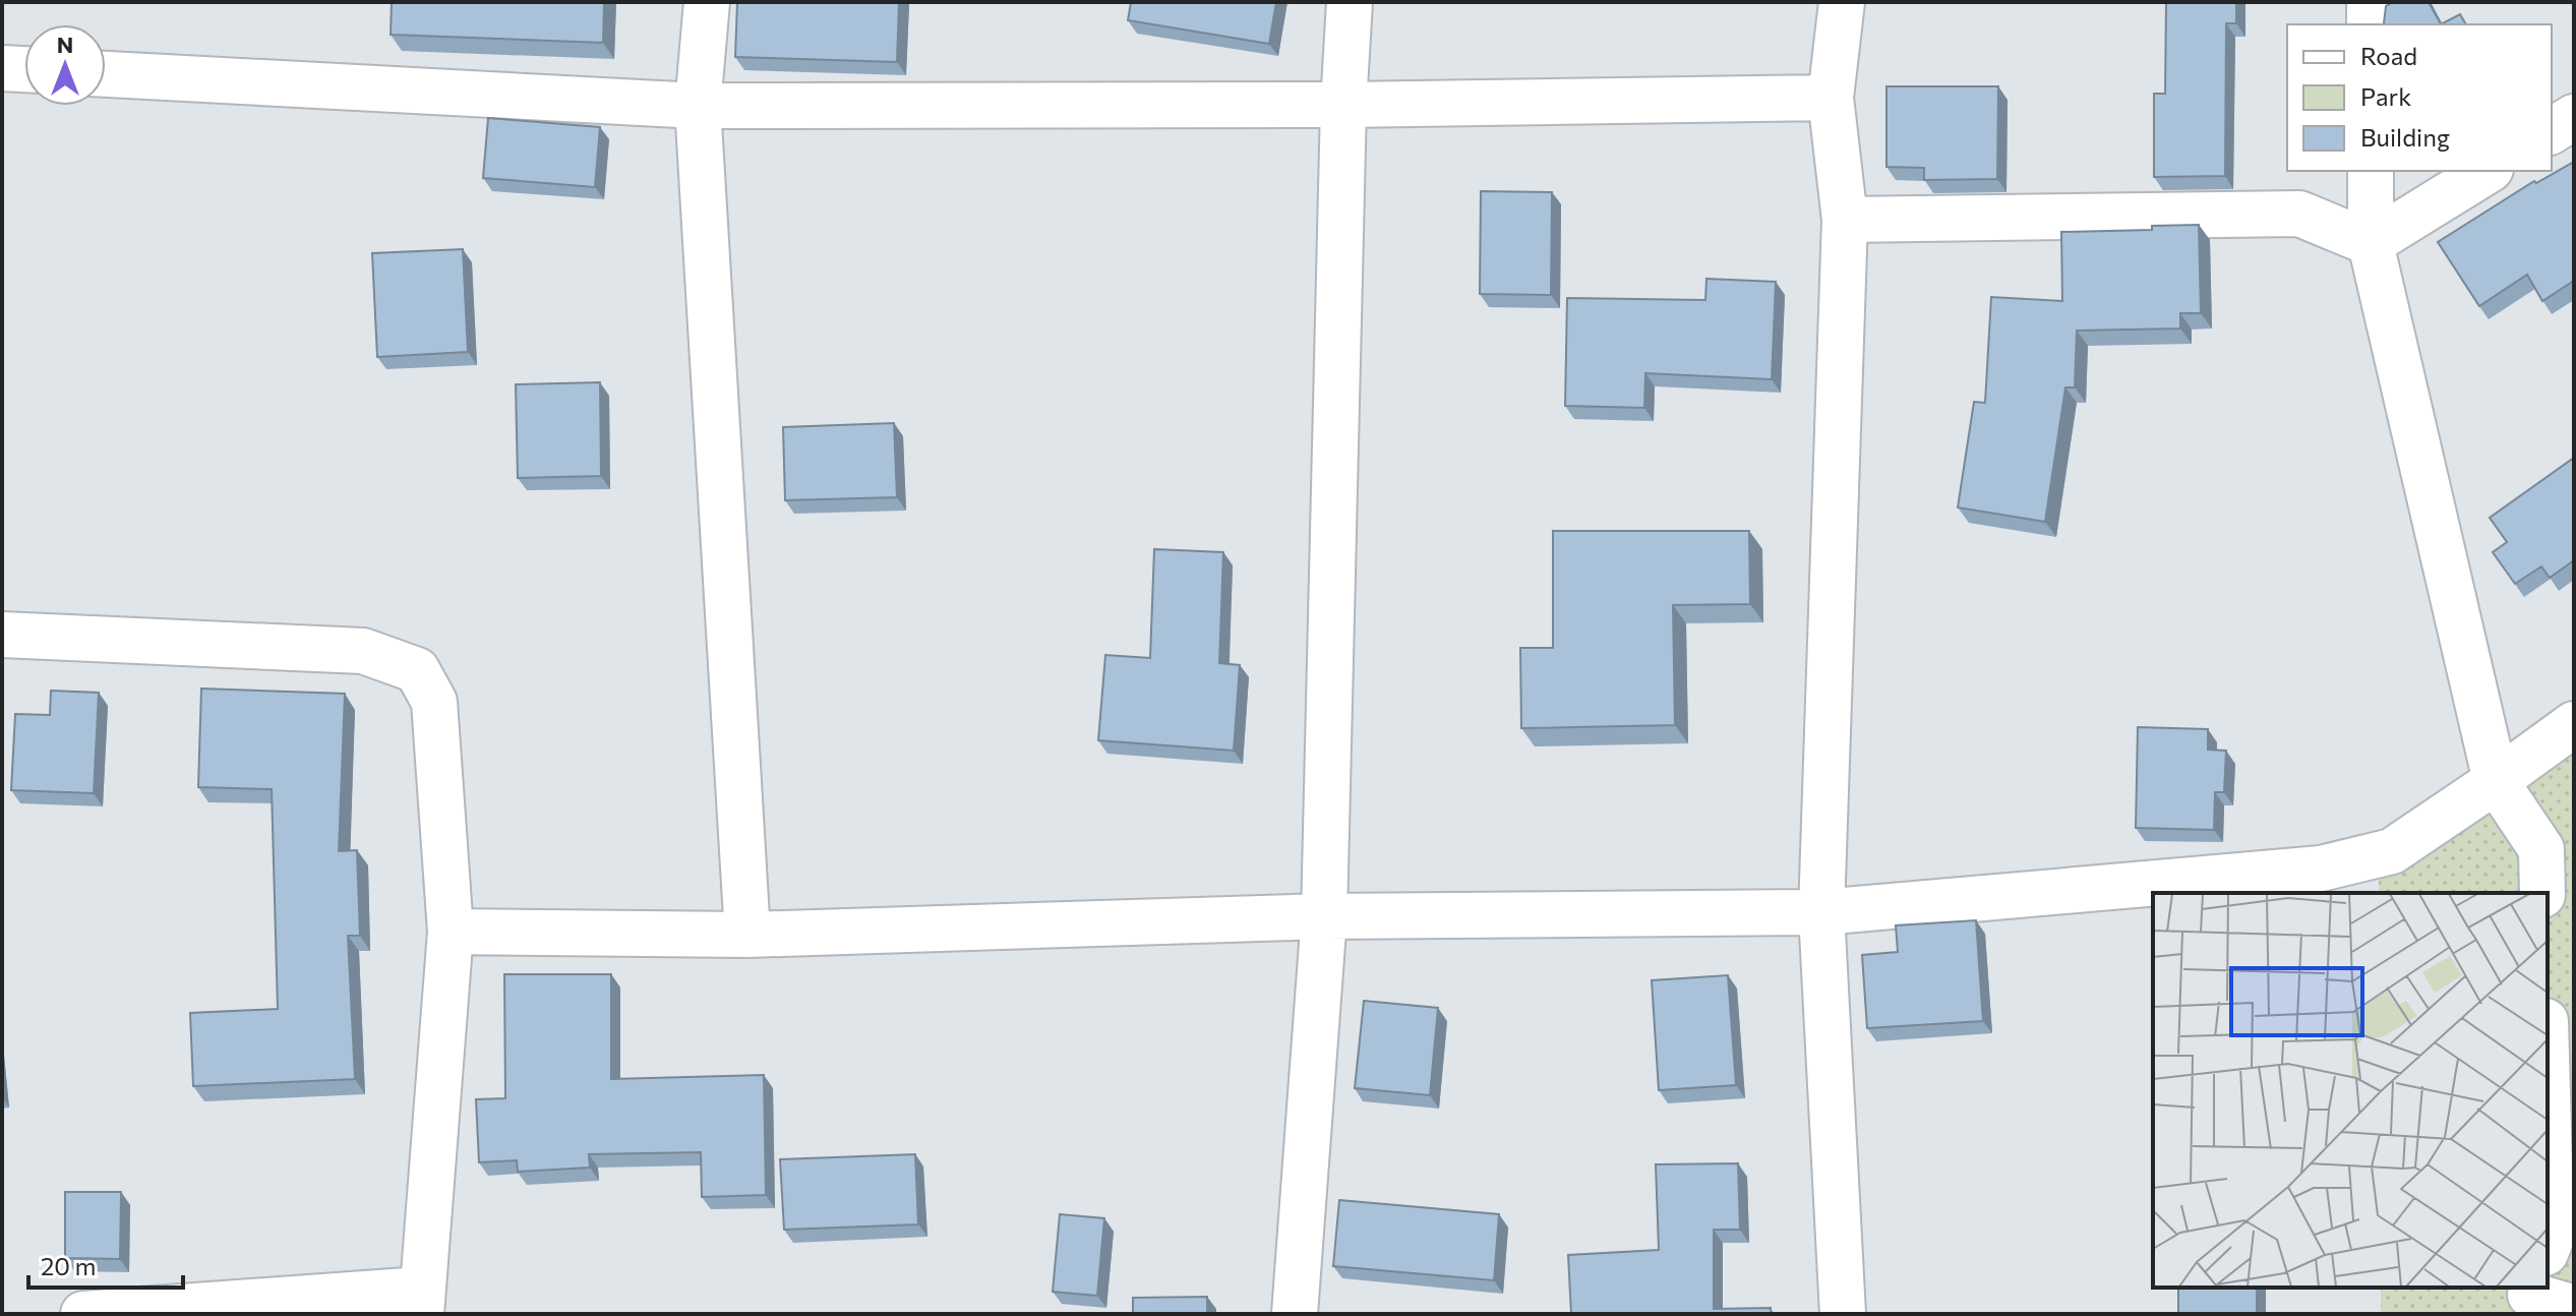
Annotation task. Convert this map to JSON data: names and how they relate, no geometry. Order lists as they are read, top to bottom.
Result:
{
  "legend": ["Road", "Park", "Building"],
  "scale_bar": "20 m",
  "north": "top"
}
